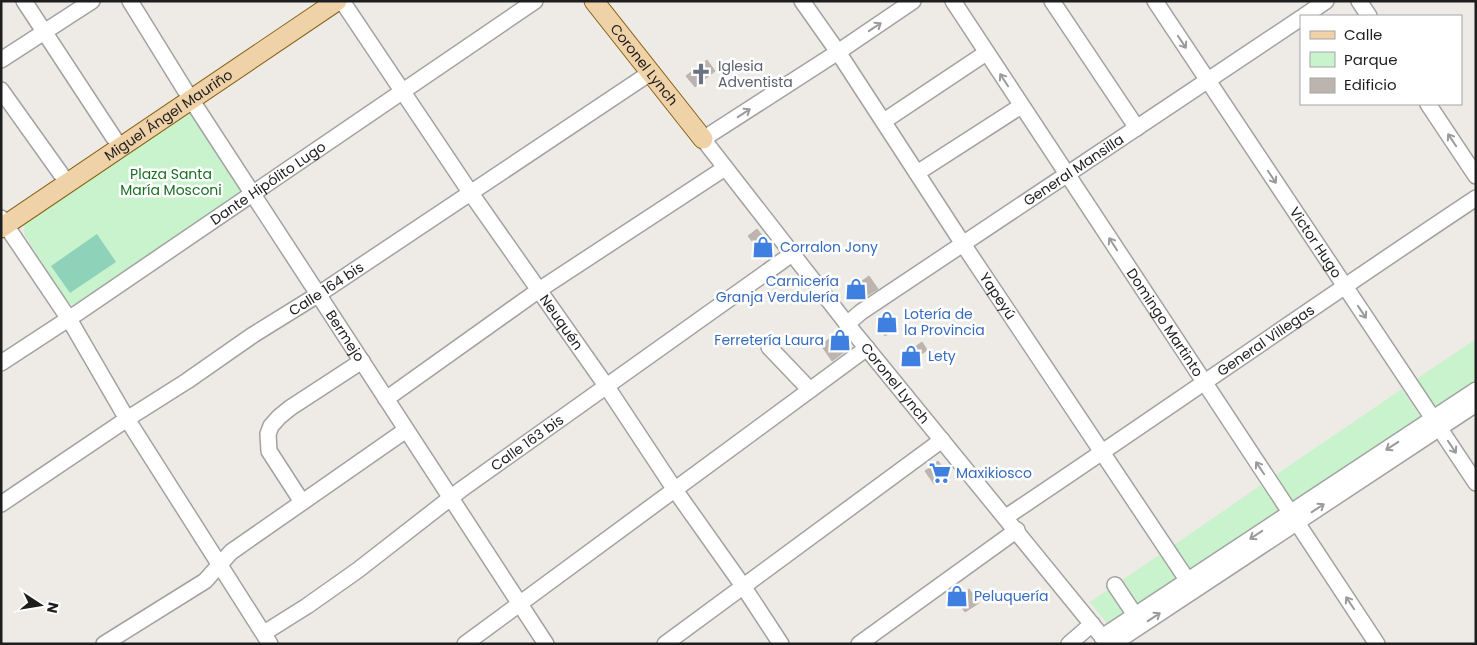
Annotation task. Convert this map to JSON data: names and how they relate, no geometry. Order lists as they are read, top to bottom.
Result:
{
  "streets": {
    "main road": ["Coronel Lynch", "Miguel Ángel Mauriño"],
    "street": [
      "General Mansilla",
      "Dante Hipólito Lugo",
      "Victor Hugo",
      "Calle 164 bis",
      "Yapeyú",
      "Neuquén",
      "Domingo Martinto",
      "Bermejo",
      "General Villegas",
      "Calle 163 bis"
    ]
  },
  "crossings": [
    ["Coronel Lynch", "General Mansilla"],
    ["Coronel Lynch", "Calle 164 bis"],
    ["Coronel Lynch", "General Villegas"],
    ["Coronel Lynch", "Calle 163 bis"],
    ["Miguel Ángel Mauriño", "Bermejo"],
    ["General Mansilla", "Victor Hugo"],
    ["General Mansilla", "Yapeyú"],
    ["General Mansilla", "Domingo Martinto"],
    ["Dante Hipólito Lugo", "Neuquén"],
    ["Dante Hipólito Lugo", "Bermejo"],
    ["Victor Hugo", "General Villegas"],
    ["Calle 164 bis", "Neuquén"],
    ["Calle 164 bis", "Bermejo"],
    ["Yapeyú", "General Villegas"],
    ["Neuquén", "Calle 163 bis"],
    ["Domingo Martinto", "General Villegas"],
    ["Bermejo", "Calle 163 bis"]
  ],
  "one_way": ["Victor Hugo", "Domingo Martinto"],
  "parks": ["Plaza Santa María Mosconi"],
  "places": {
    "church": ["Iglesia Adventista"],
    "shop": [
      "Corralon Jony",
      "Carnicería Granja Verdulería",
      "Lotería de la Provincia",
      "Ferretería Laura",
      "Lety",
      "Peluquería"
    ],
    "supermarket": ["Maxikiosco"]
  },
  "legend": ["Calle", "Parque", "Edificio"],
  "north": "right"
}
